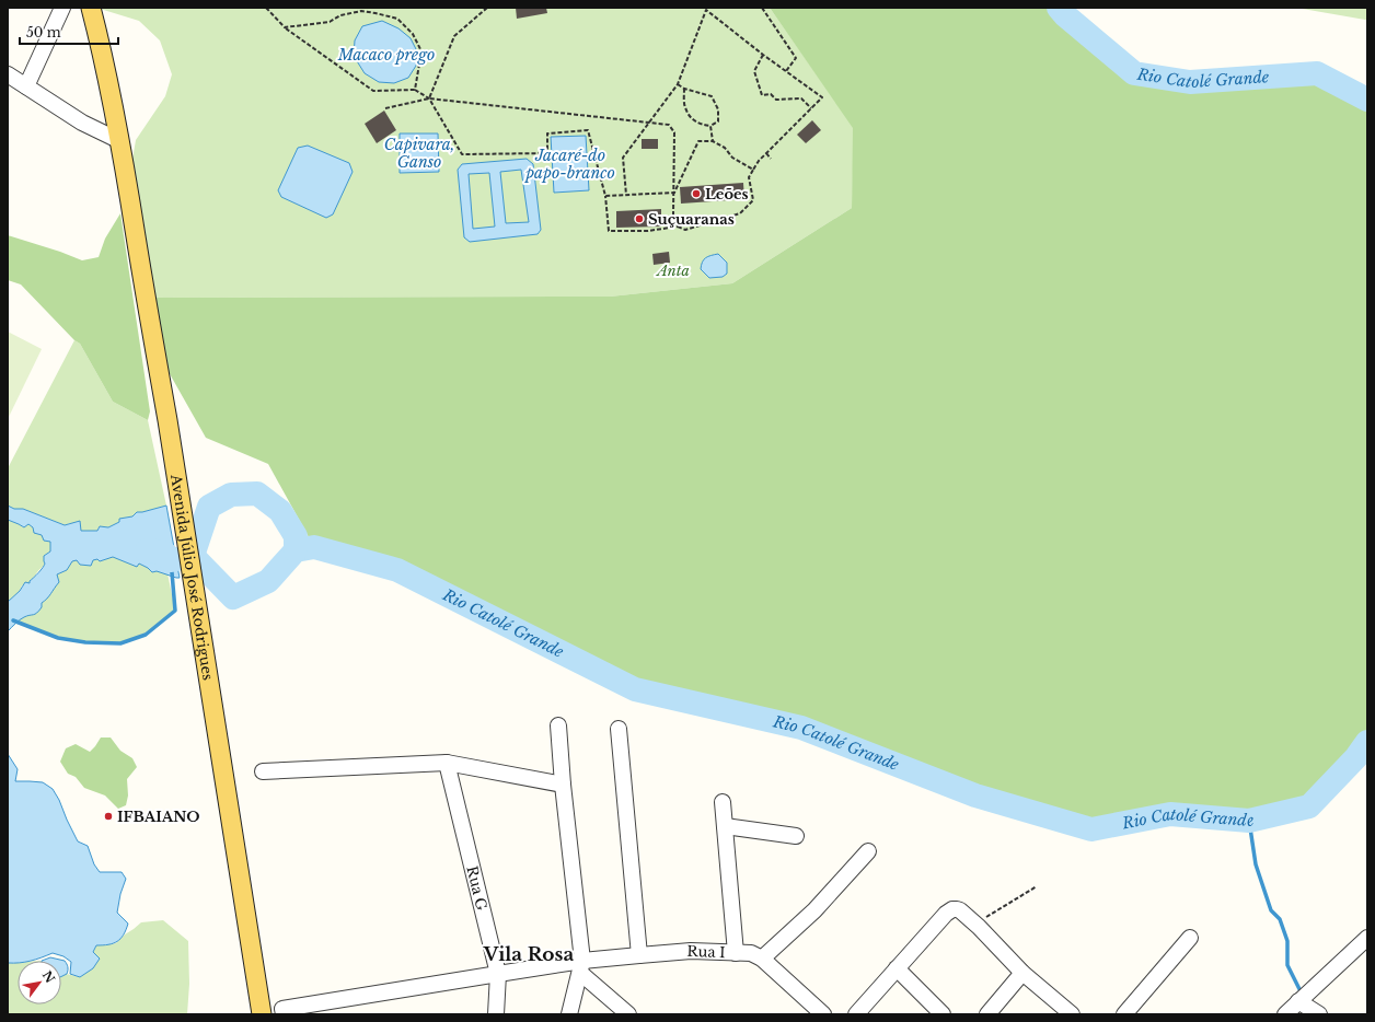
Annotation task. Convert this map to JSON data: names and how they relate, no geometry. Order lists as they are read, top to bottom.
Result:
{
  "streets": {
    "main road": ["Avenida Júlio José Rodrigues"],
    "street": ["Rua G", "Rua I"]
  },
  "crossings": [
    ["Rua G", "Rua I"]
  ],
  "districts": ["Vila Rosa"],
  "water": [
    "Macaco prego",
    "Rio Catolé Grande",
    "Capivara, Ganso",
    "Jacaré-do papo-branco"
  ],
  "parks": ["Anta"],
  "places": ["Leões", "Suçuaranas", "IFBAIANO"],
  "scale_bar": "50 m",
  "north": "top right"
}
